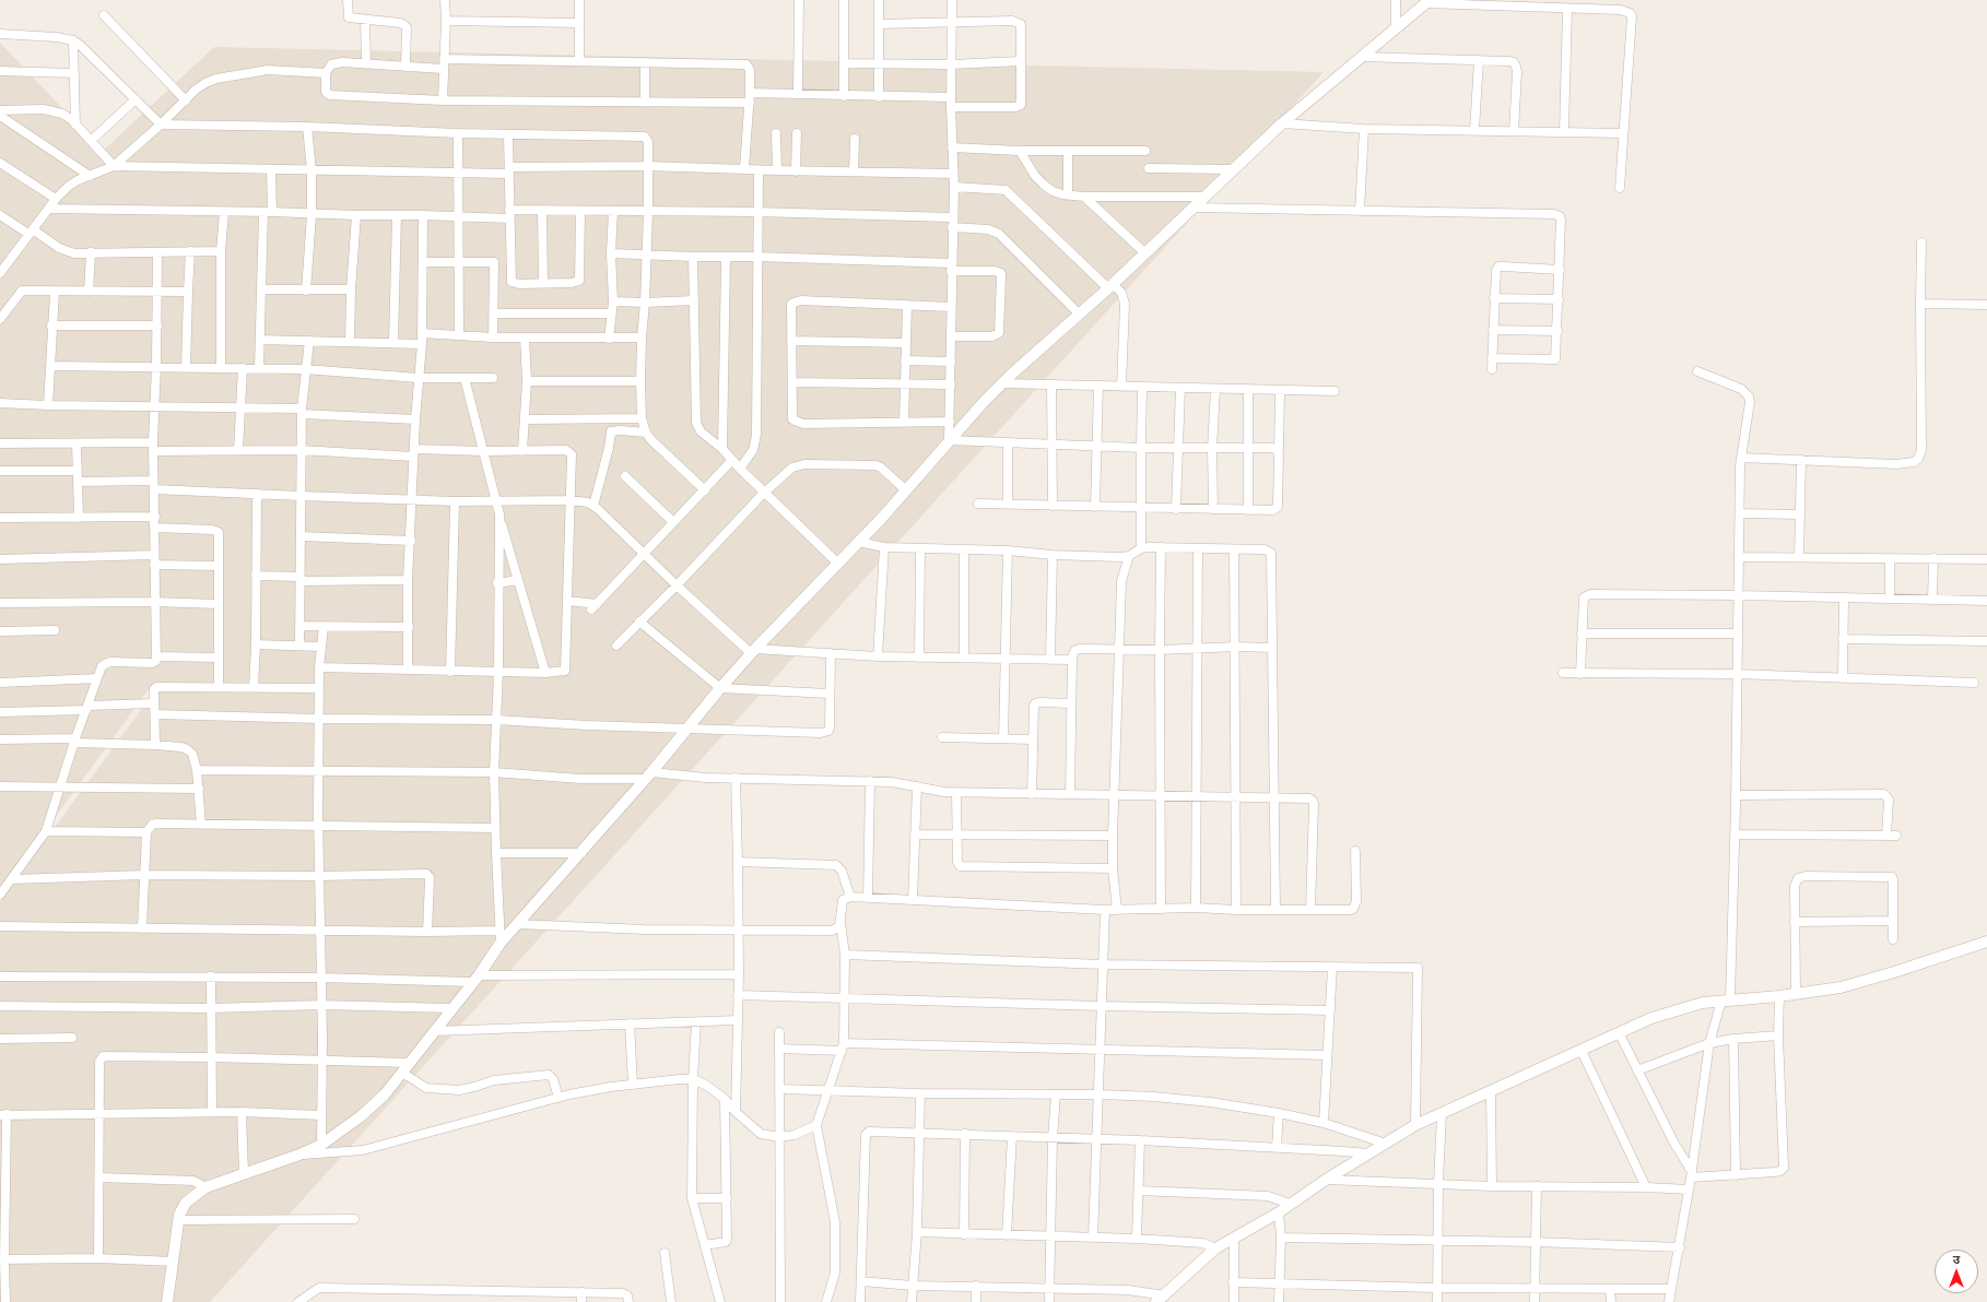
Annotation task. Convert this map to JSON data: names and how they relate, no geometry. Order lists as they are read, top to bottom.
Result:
{
  "north": "top"
}
